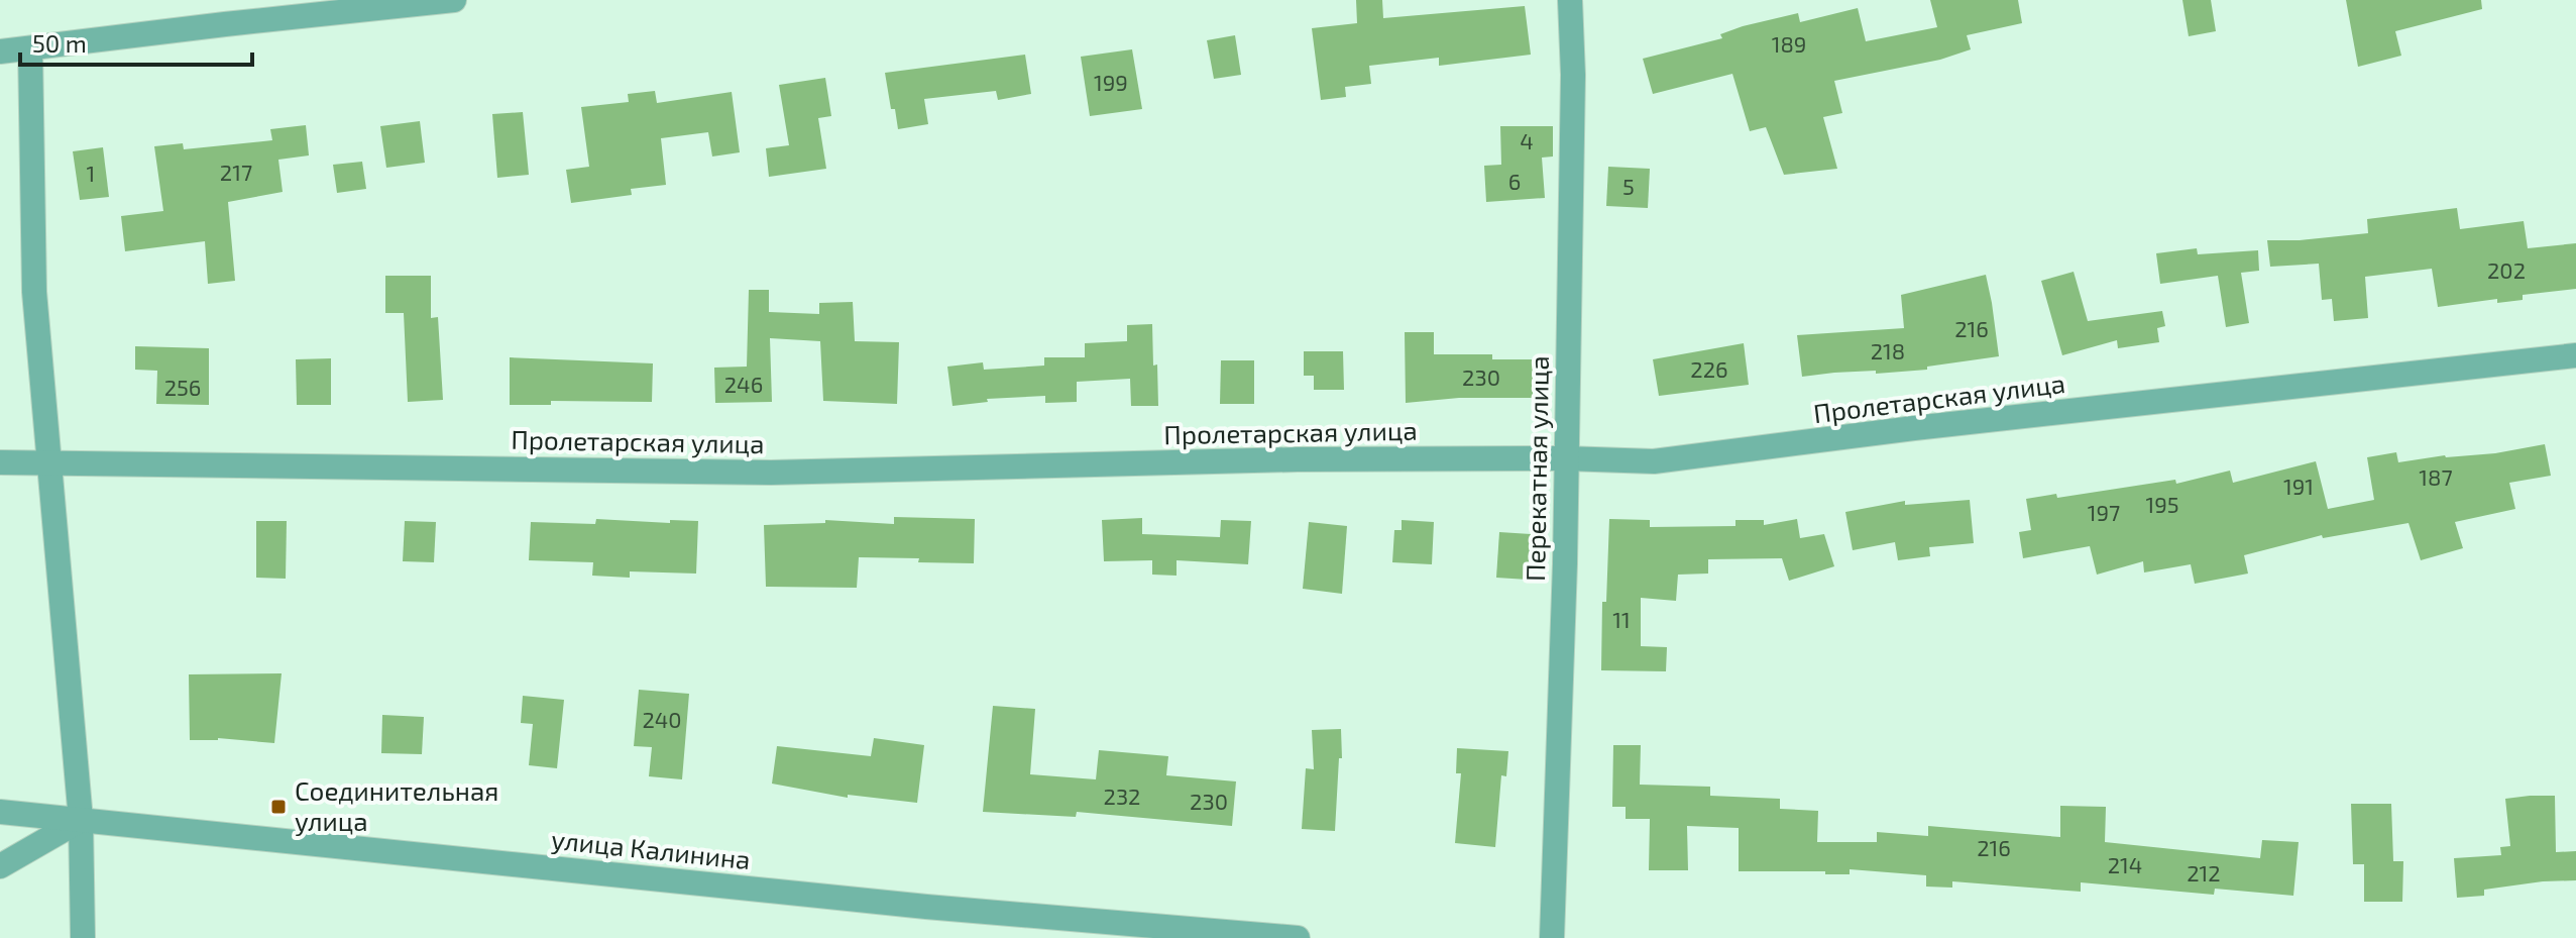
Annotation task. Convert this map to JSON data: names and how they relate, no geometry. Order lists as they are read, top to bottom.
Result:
{
  "streets": {
    "street": ["Пролетарская улица", "Перекатная улица", "улица Калинина"]
  },
  "crossings": [
    ["Пролетарская улица", "Перекатная улица"]
  ],
  "places": {
    "transit": ["Соединительная улица"]
  },
  "house_numbers": [
    "189",
    "199",
    "4",
    "217",
    "1",
    "6",
    "5",
    "202",
    "216",
    "218",
    "226",
    "230",
    "246",
    "256",
    "187",
    "191",
    "195",
    "197",
    "11",
    "240",
    "232",
    "230",
    "216",
    "214",
    "212"
  ],
  "scale_bar": "50 m"
}
